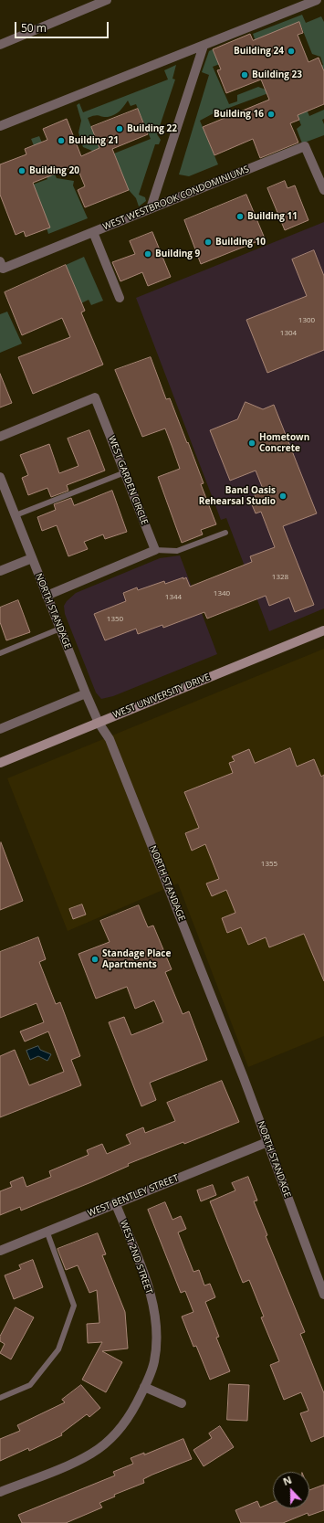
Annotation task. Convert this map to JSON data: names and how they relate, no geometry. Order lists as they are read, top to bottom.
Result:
{
  "streets": {
    "main road": ["WEST UNIVERSITY DRIVE"],
    "street": [
      "WEST WESTBROOK CONDOMINIUMS",
      "WEST GARDEN CIRCLE",
      "NORTH STANDAGE",
      "WEST BENTLEY STREET",
      "WEST 2ND STREET"
    ]
  },
  "crossings": [
    ["NORTH STANDAGE", "WEST UNIVERSITY DRIVE"],
    ["NORTH STANDAGE", "WEST BENTLEY STREET"],
    ["WEST BENTLEY STREET", "WEST 2ND STREET"]
  ],
  "places": [
    "Building 24",
    "Building 23",
    "Building 16",
    "Building 22",
    "Building 21",
    "Building 20",
    "Building 11",
    "Building 10",
    "Building 9",
    "Hometown Concrete",
    "Band Oasis Rehearsal Studio",
    "Standage Place Apartments"
  ],
  "house_numbers": [
    "1300",
    "1304",
    "1328",
    "1340",
    "1344",
    "1350",
    "1355"
  ],
  "scale_bar": "50 m",
  "north": "top"
}
